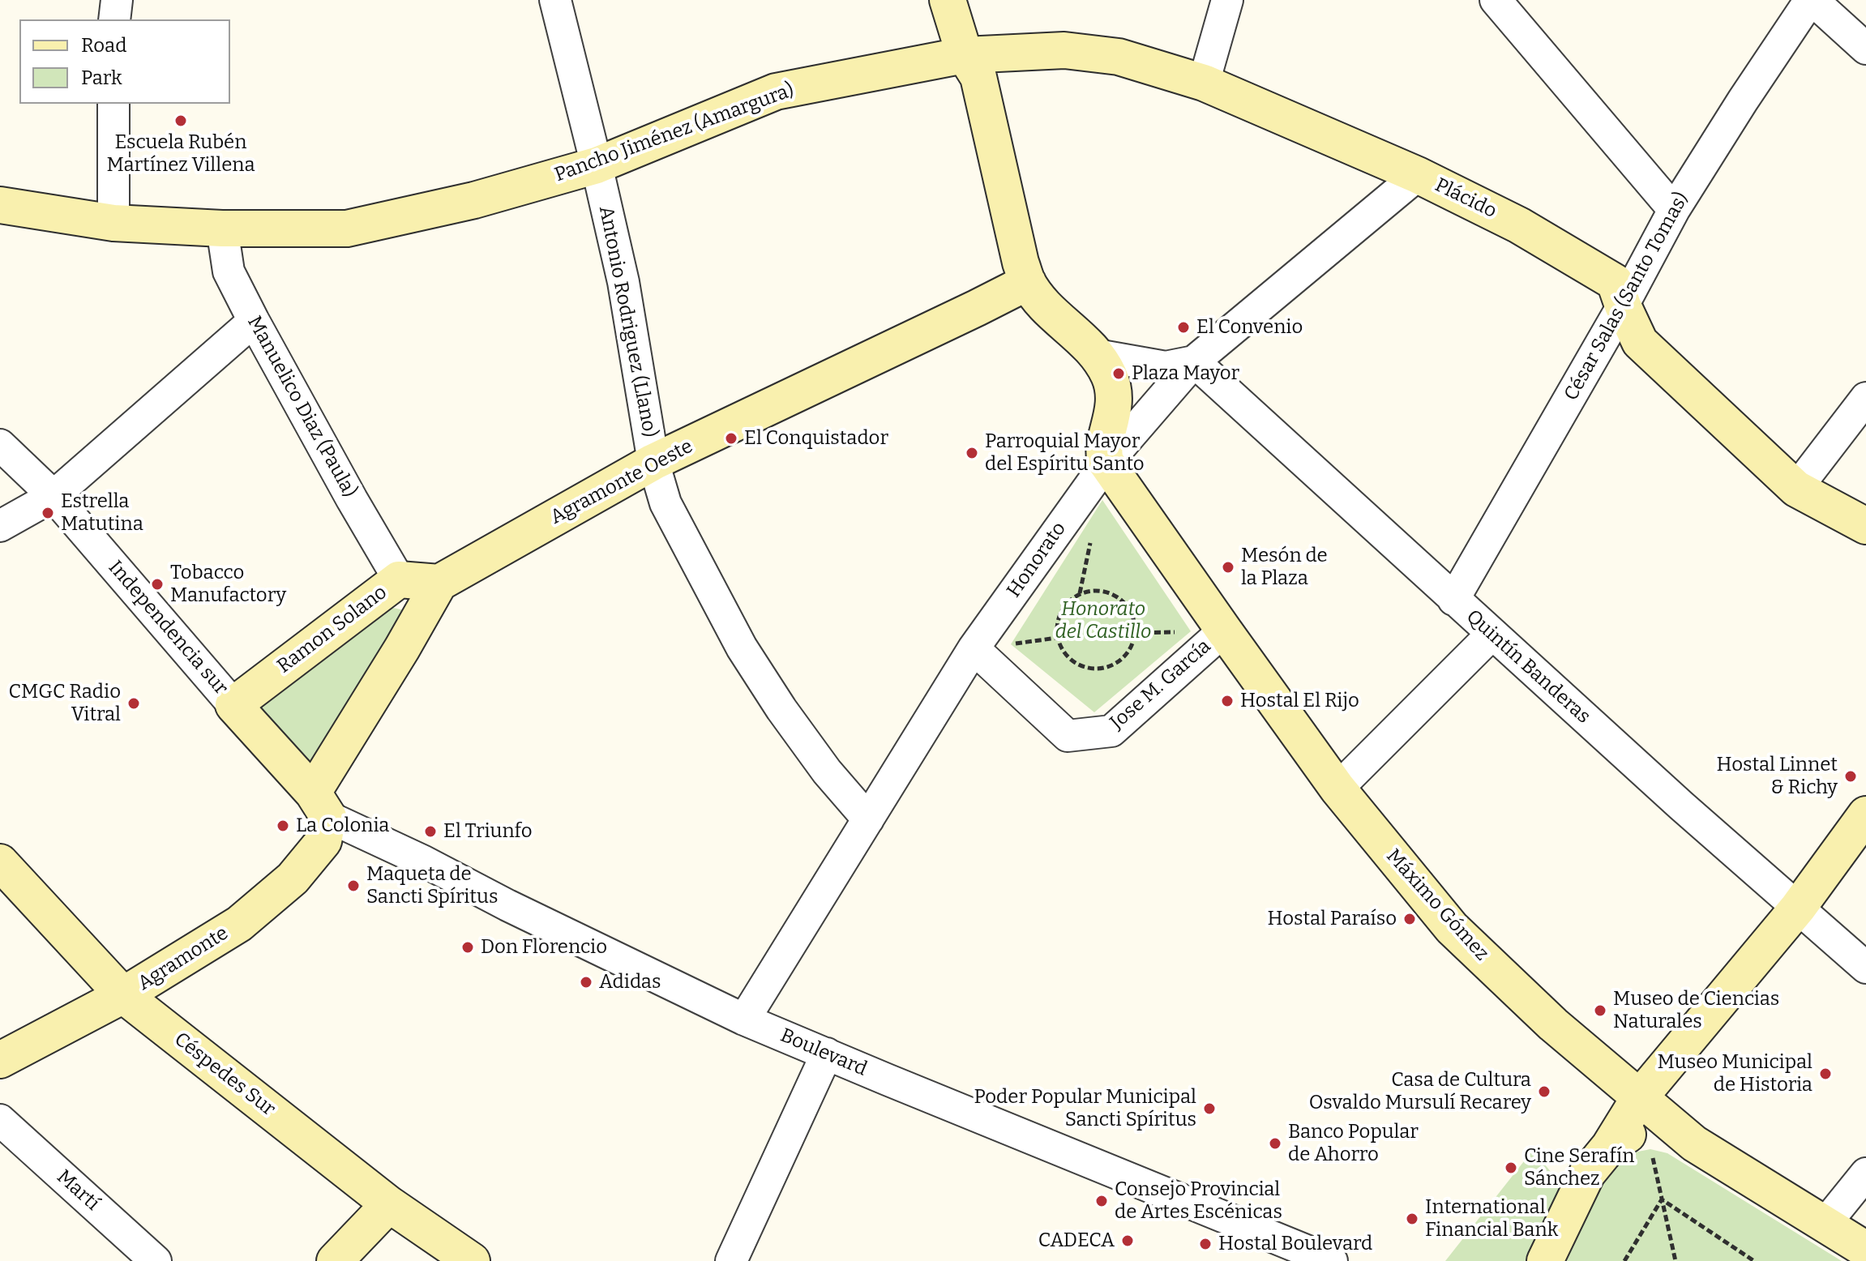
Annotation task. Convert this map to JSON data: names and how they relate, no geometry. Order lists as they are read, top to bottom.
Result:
{
  "streets": {
    "street": [
      "Pancho Jiménez (Amargura)",
      "Plácido",
      "César Salas (Santo Tomas)",
      "Antonio Rodriguez (Llano)",
      "Manuelico Diaz (Paula)",
      "Agramonte Oeste",
      "Honorato",
      "Independencia sur",
      "Ramon Solano",
      "Quintín Banderas",
      "Jose M. García",
      "Máximo Gómez",
      "Agramonte",
      "Boulevard",
      "Céspedes Sur",
      "Martí"
    ]
  },
  "crossings": [
    ["Pancho Jiménez (Amargura)", "Plácido"],
    ["Pancho Jiménez (Amargura)", "Antonio Rodriguez (Llano)"],
    ["Pancho Jiménez (Amargura)", "Manuelico Diaz (Paula)"],
    ["Plácido", "César Salas (Santo Tomas)"],
    ["Plácido", "Honorato"],
    ["César Salas (Santo Tomas)", "Quintín Banderas"],
    ["Antonio Rodriguez (Llano)", "Agramonte Oeste"],
    ["Antonio Rodriguez (Llano)", "Honorato"],
    ["Manuelico Diaz (Paula)", "Ramon Solano"],
    ["Agramonte Oeste", "Ramon Solano"],
    ["Honorato", "Quintín Banderas"],
    ["Honorato", "Jose M. García"],
    ["Honorato", "Máximo Gómez"],
    ["Honorato", "Boulevard"],
    ["Independencia sur", "Ramon Solano"],
    ["Independencia sur", "Agramonte"],
    ["Independencia sur", "Boulevard"],
    ["Jose M. García", "Máximo Gómez"],
    ["Agramonte", "Boulevard"],
    ["Agramonte", "Céspedes Sur"]
  ],
  "parks": ["Honorato del Castillo"],
  "places": [
    "Escuela Rubén Martínez Villena",
    "El Convenio",
    "Plaza Mayor",
    "El Conquistador",
    "Parroquial Mayor del Espíritu Santo",
    "Estrella Matutina",
    "Mesón de la Plaza",
    "Tobacco Manufactory",
    "Hostal El Rijo",
    "CMGC Radio Vitral",
    "Hostal Linnet & Richy",
    "La Colonia",
    "El Triunfo",
    "Maqueta de Sancti Spíritus",
    "Hostal Paraíso",
    "Don Florencio",
    "Adidas",
    "Museo de Ciencias Naturales",
    "Museo Municipal de Historia",
    "Casa de Cultura Osvaldo Mursulí Recarey",
    "Poder Popular Municipal Sancti Spíritus",
    "Banco Popular de Ahorro",
    "Cine Serafín Sánchez",
    "Consejo Provincial de Artes Escénicas",
    "International Financial Bank",
    "CADECA",
    "Hostal Boulevard"
  ],
  "legend": ["Road", "Park"]
}
